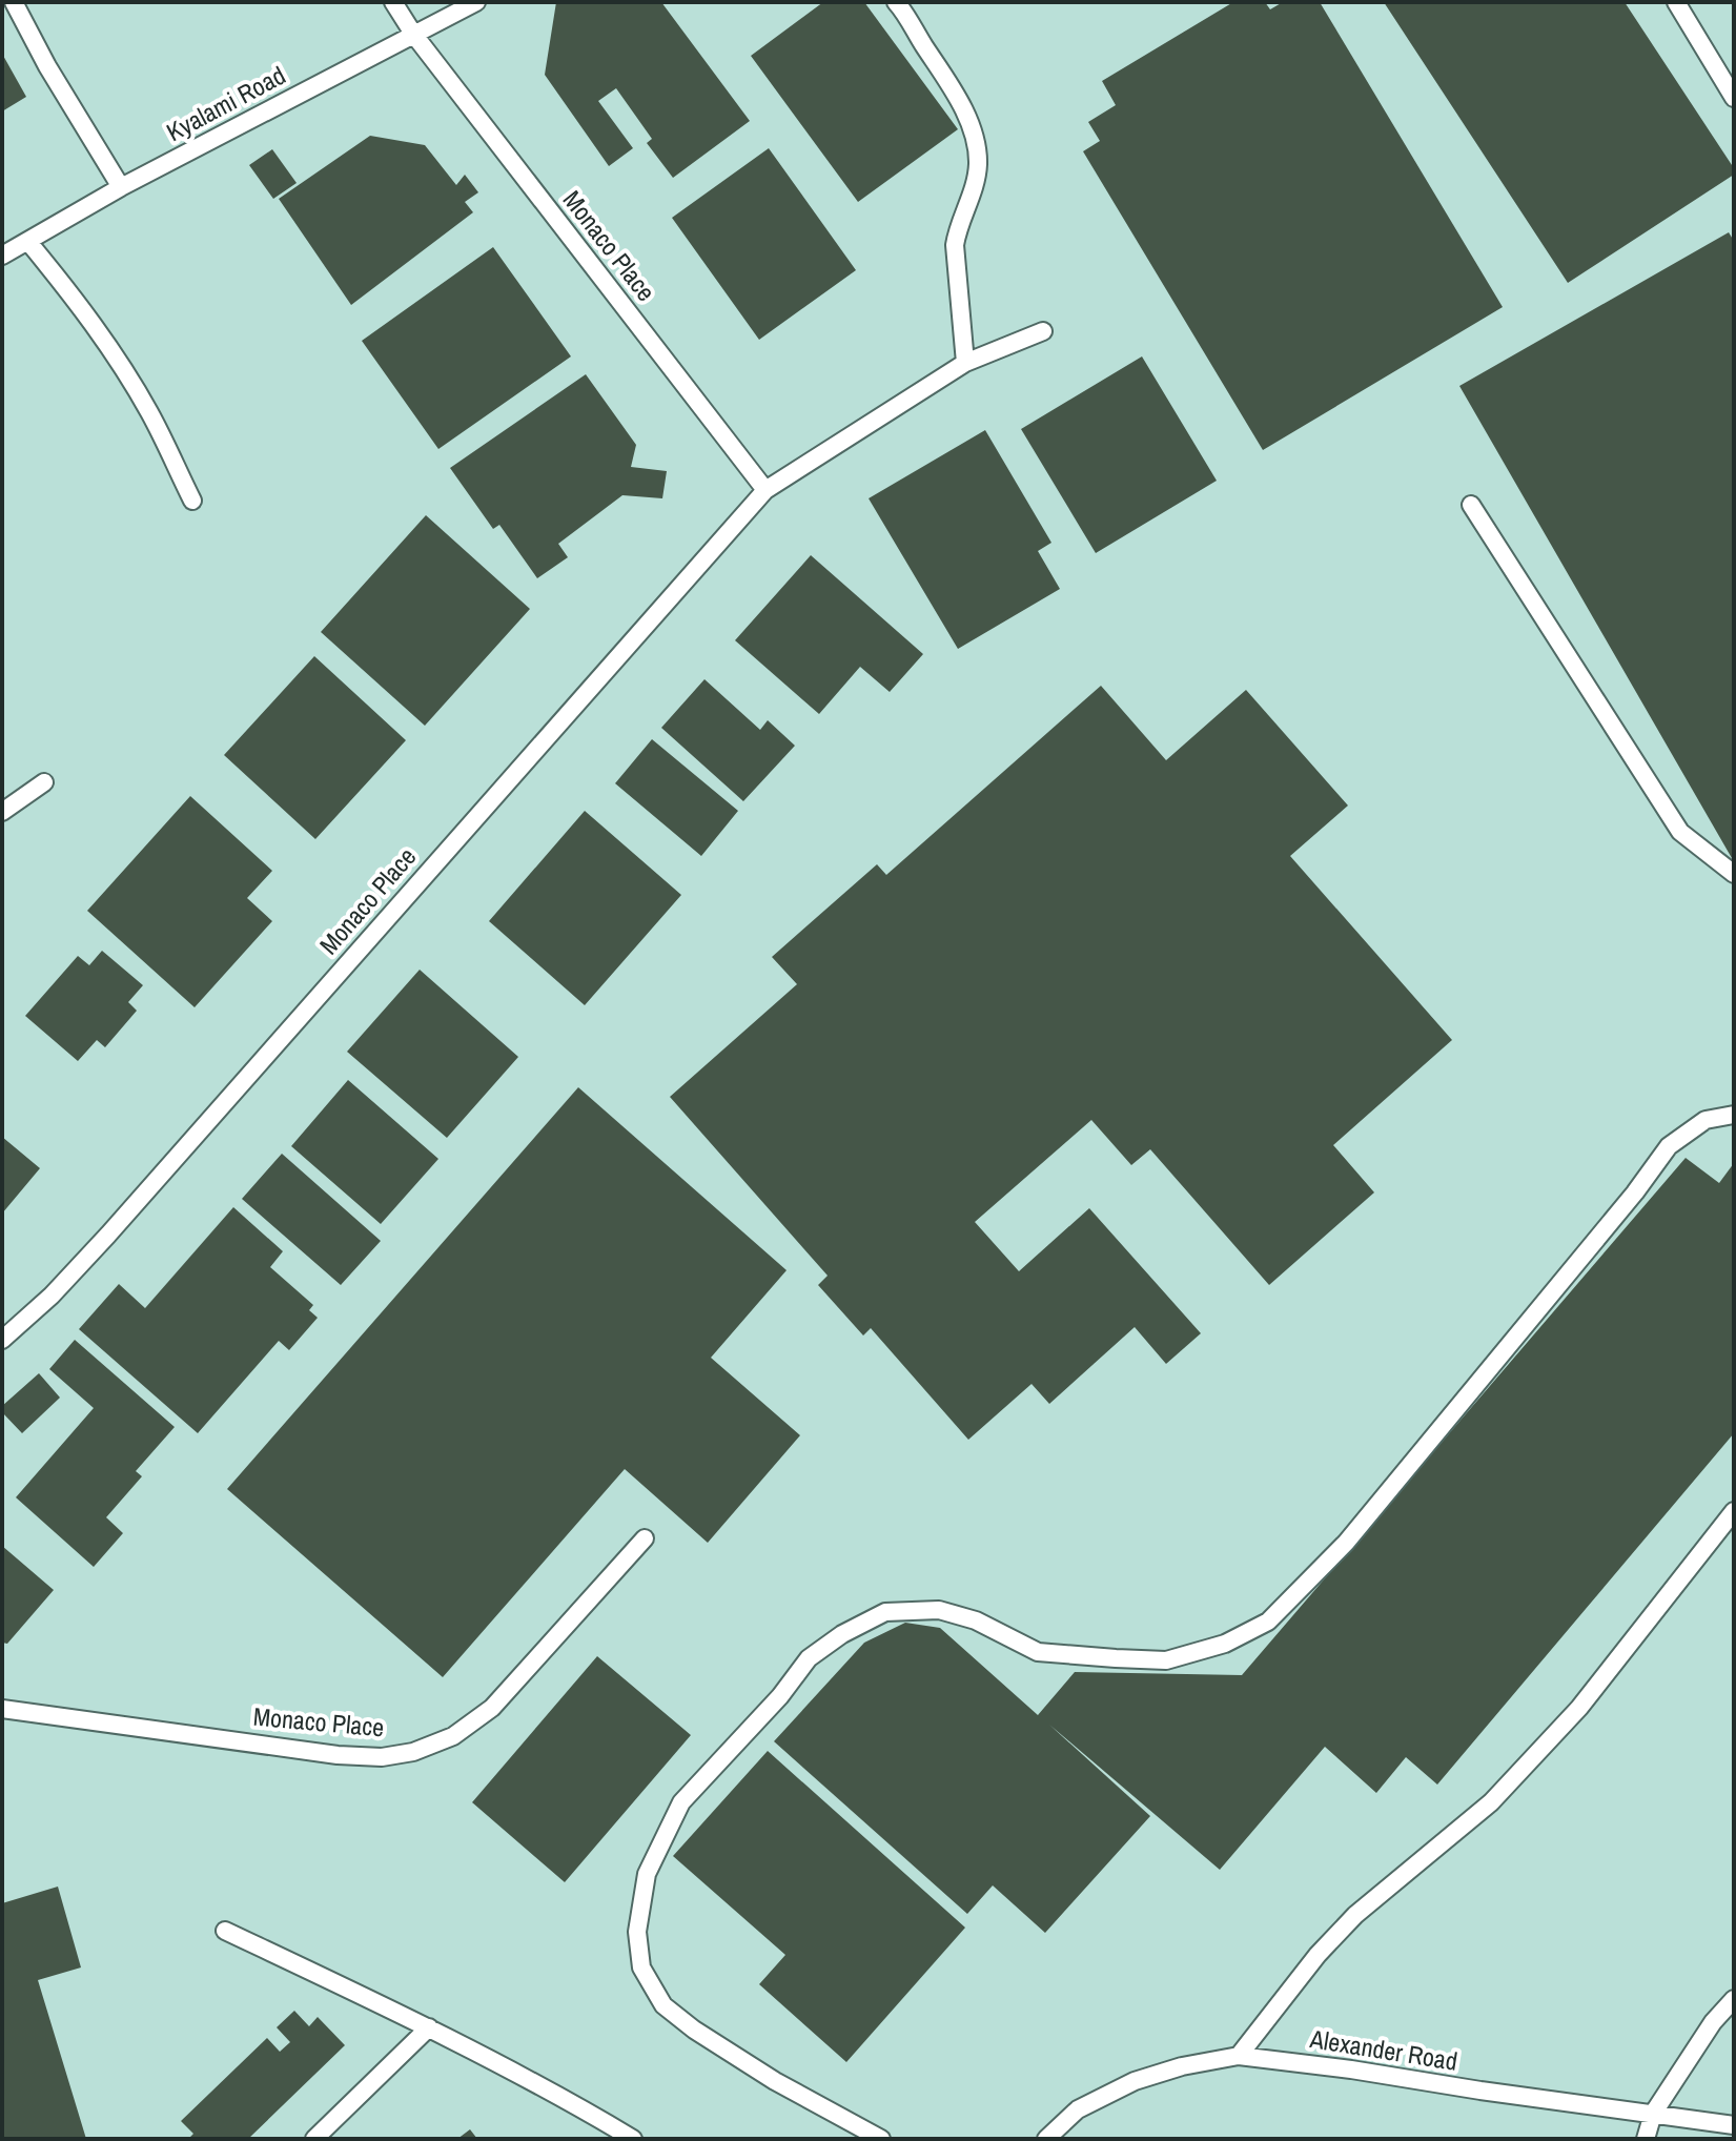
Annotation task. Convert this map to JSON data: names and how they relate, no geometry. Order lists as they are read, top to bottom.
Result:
{
  "streets": {
    "lane": ["Kyalami Road", "Monaco Place", "Alexander Road"]
  },
  "crossings": [
    ["Kyalami Road", "Monaco Place"]
  ]
}
